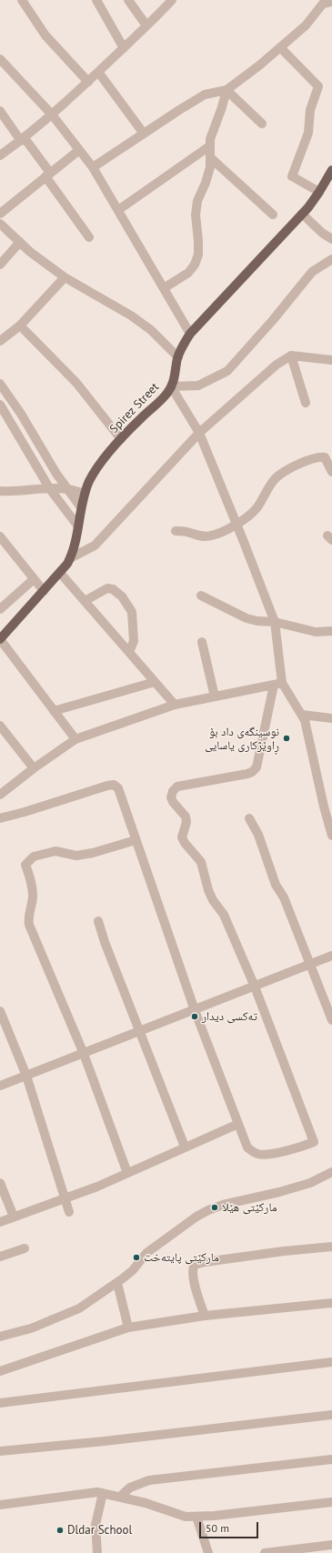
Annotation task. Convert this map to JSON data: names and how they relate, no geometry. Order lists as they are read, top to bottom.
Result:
{
  "streets": {
    "main road": ["Spirez Street"]
  },
  "places": [
    "نوسینگەی داد بۆ ڕاوێژكاری یاسایی",
    "تەكسی دیدار",
    "مارکێتی هێلا",
    "مارکێتی پایتەخت",
    "Dldar School"
  ],
  "scale_bar": "50 m"
}
